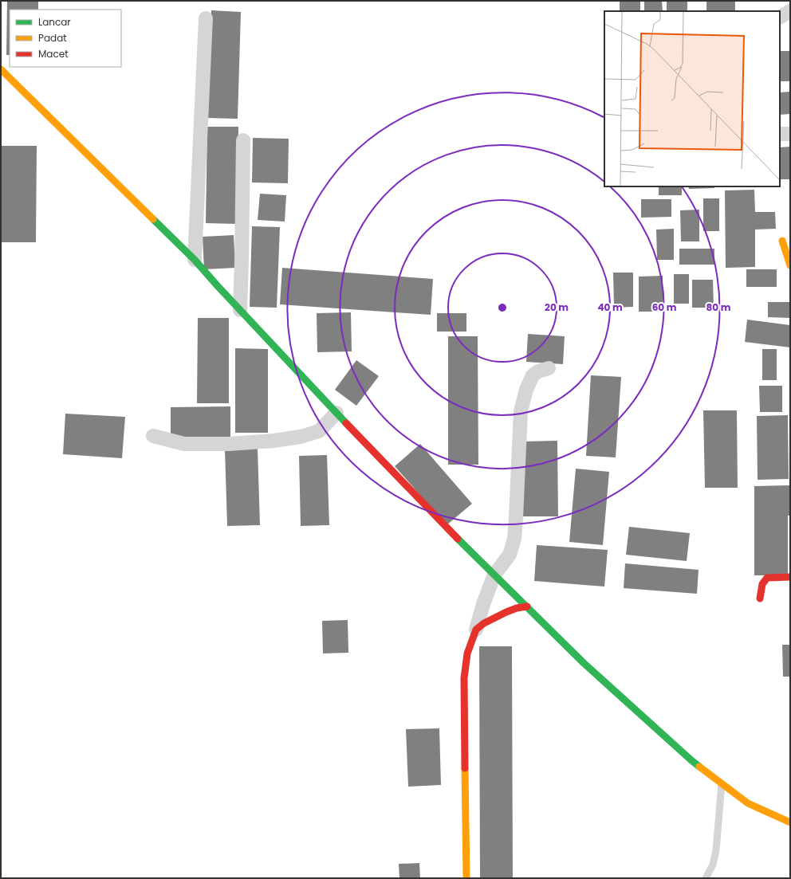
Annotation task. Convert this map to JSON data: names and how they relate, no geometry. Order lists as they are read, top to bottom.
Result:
{
  "legend": ["Lancar", "Padat", "Macet"],
  "rings": [
    "20 m",
    "40 m",
    "60 m",
    "80 m"
  ]
}
